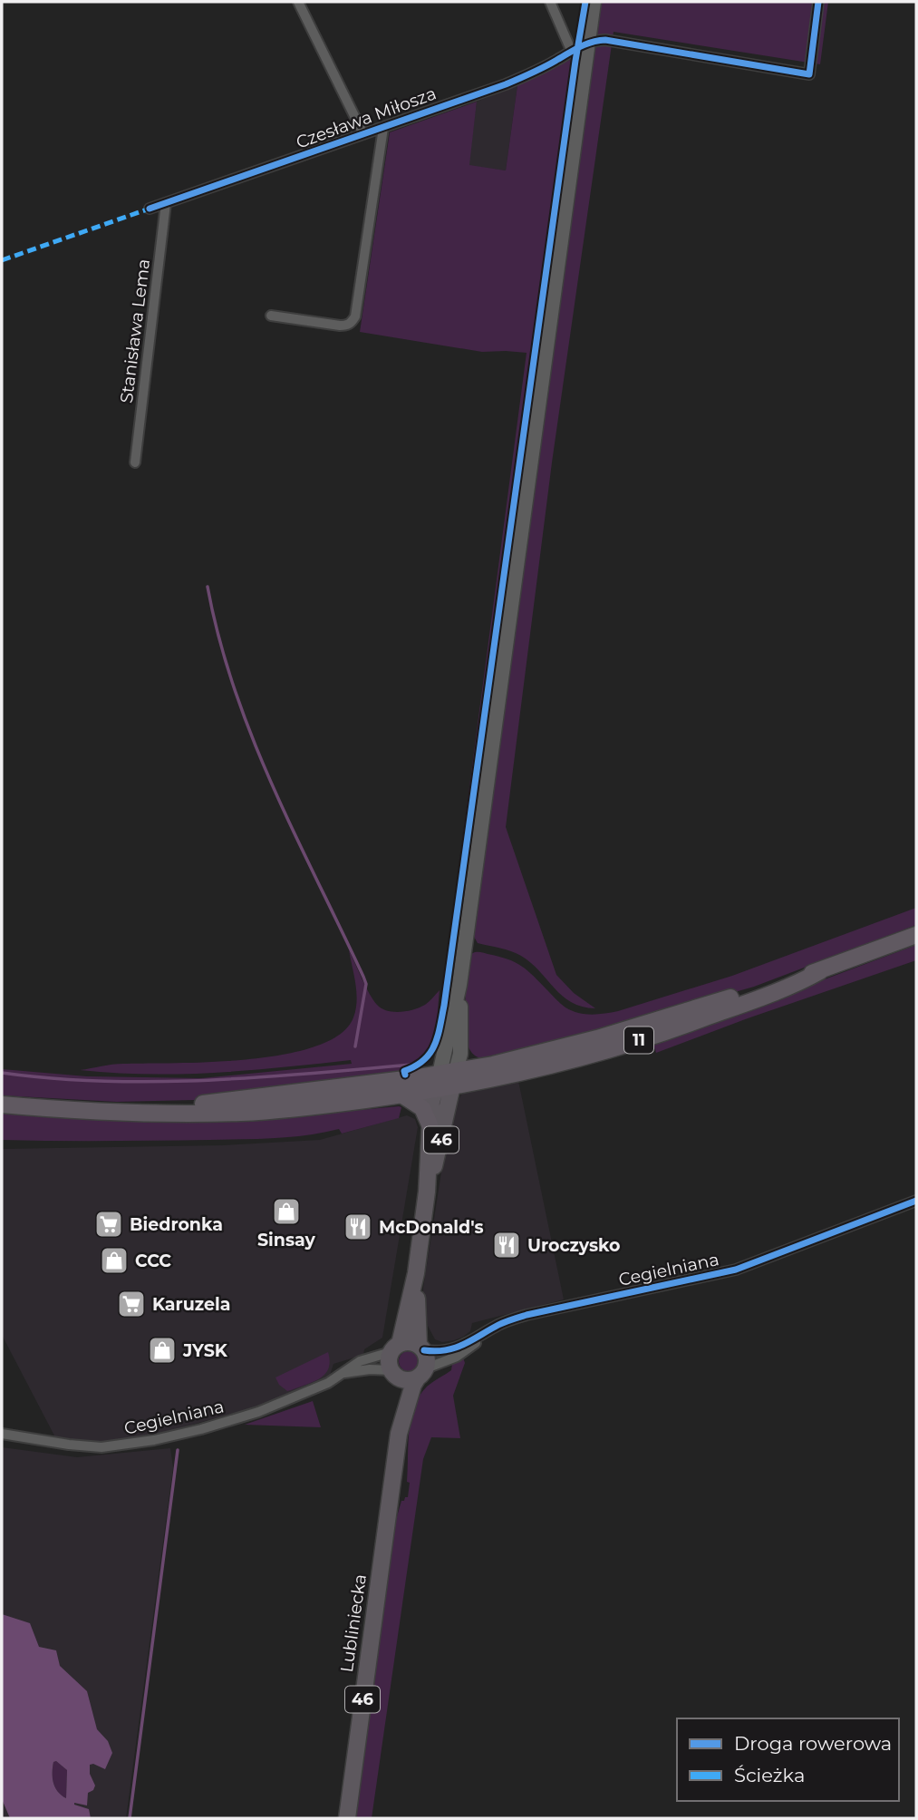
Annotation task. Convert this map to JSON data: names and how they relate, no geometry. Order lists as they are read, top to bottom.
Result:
{
  "streets": {
    "highway": ["11", "46"],
    "main road": ["Lubliniecka"],
    "street": ["Czesława Miłosza", "Stanisława Lema", "Cegielniana"]
  },
  "crossings": [
    ["Czesława Miłosza", "Stanisława Lema"],
    ["11", "46"],
    ["46", "Cegielniana"],
    ["46", "Lubliniecka"],
    ["Cegielniana", "Lubliniecka"]
  ],
  "places": {
    "shop": ["Sinsay", "CCC", "JYSK"],
    "supermarket": ["Biedronka", "Karuzela"],
    "restaurant": ["McDonald's", "Uroczysko"]
  },
  "legend": ["Droga rowerowa", "Ścieżka"]
}
